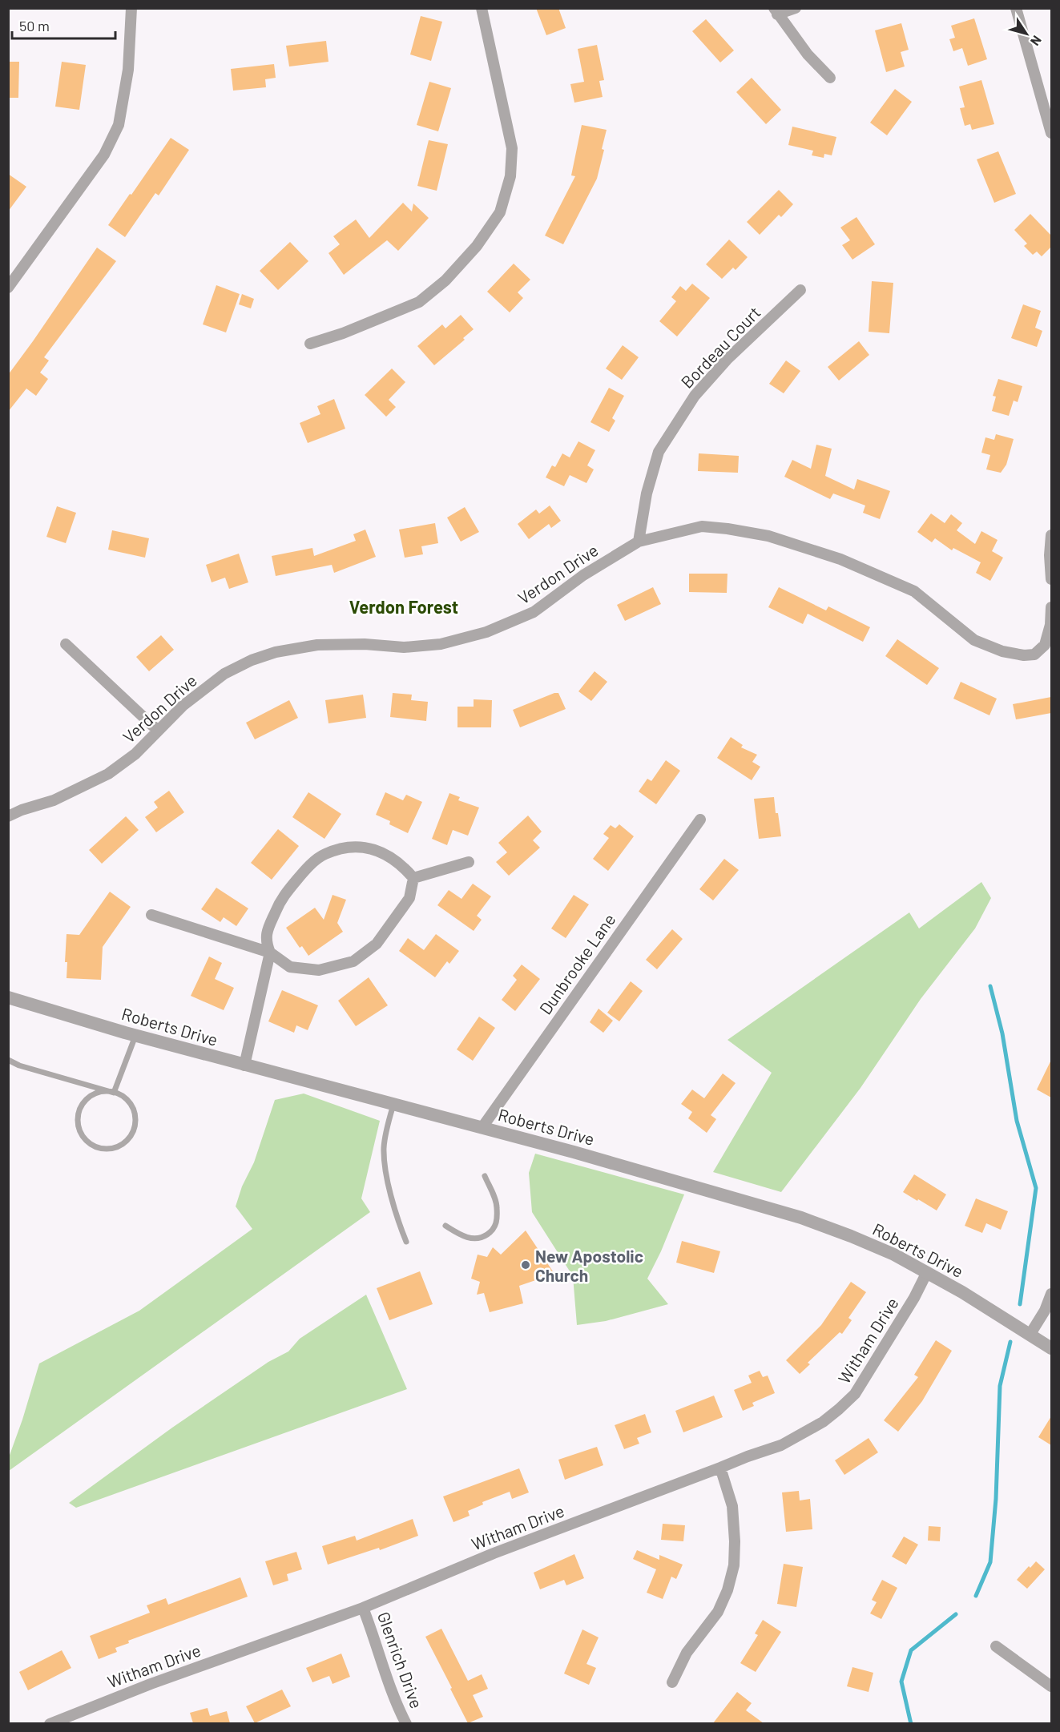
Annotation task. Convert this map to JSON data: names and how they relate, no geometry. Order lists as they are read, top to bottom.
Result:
{
  "streets": {
    "street": [
      "Bordeau Court",
      "Verdon Drive",
      "Dunbrooke Lane",
      "Roberts Drive",
      "Witham Drive",
      "Glenrich Drive"
    ]
  },
  "crossings": [
    ["Bordeau Court", "Verdon Drive"],
    ["Dunbrooke Lane", "Roberts Drive"],
    ["Roberts Drive", "Witham Drive"],
    ["Witham Drive", "Glenrich Drive"]
  ],
  "districts": ["Verdon Forest"],
  "places": ["New Apostolic Church"],
  "scale_bar": "50 m",
  "north": "bottom right"
}
